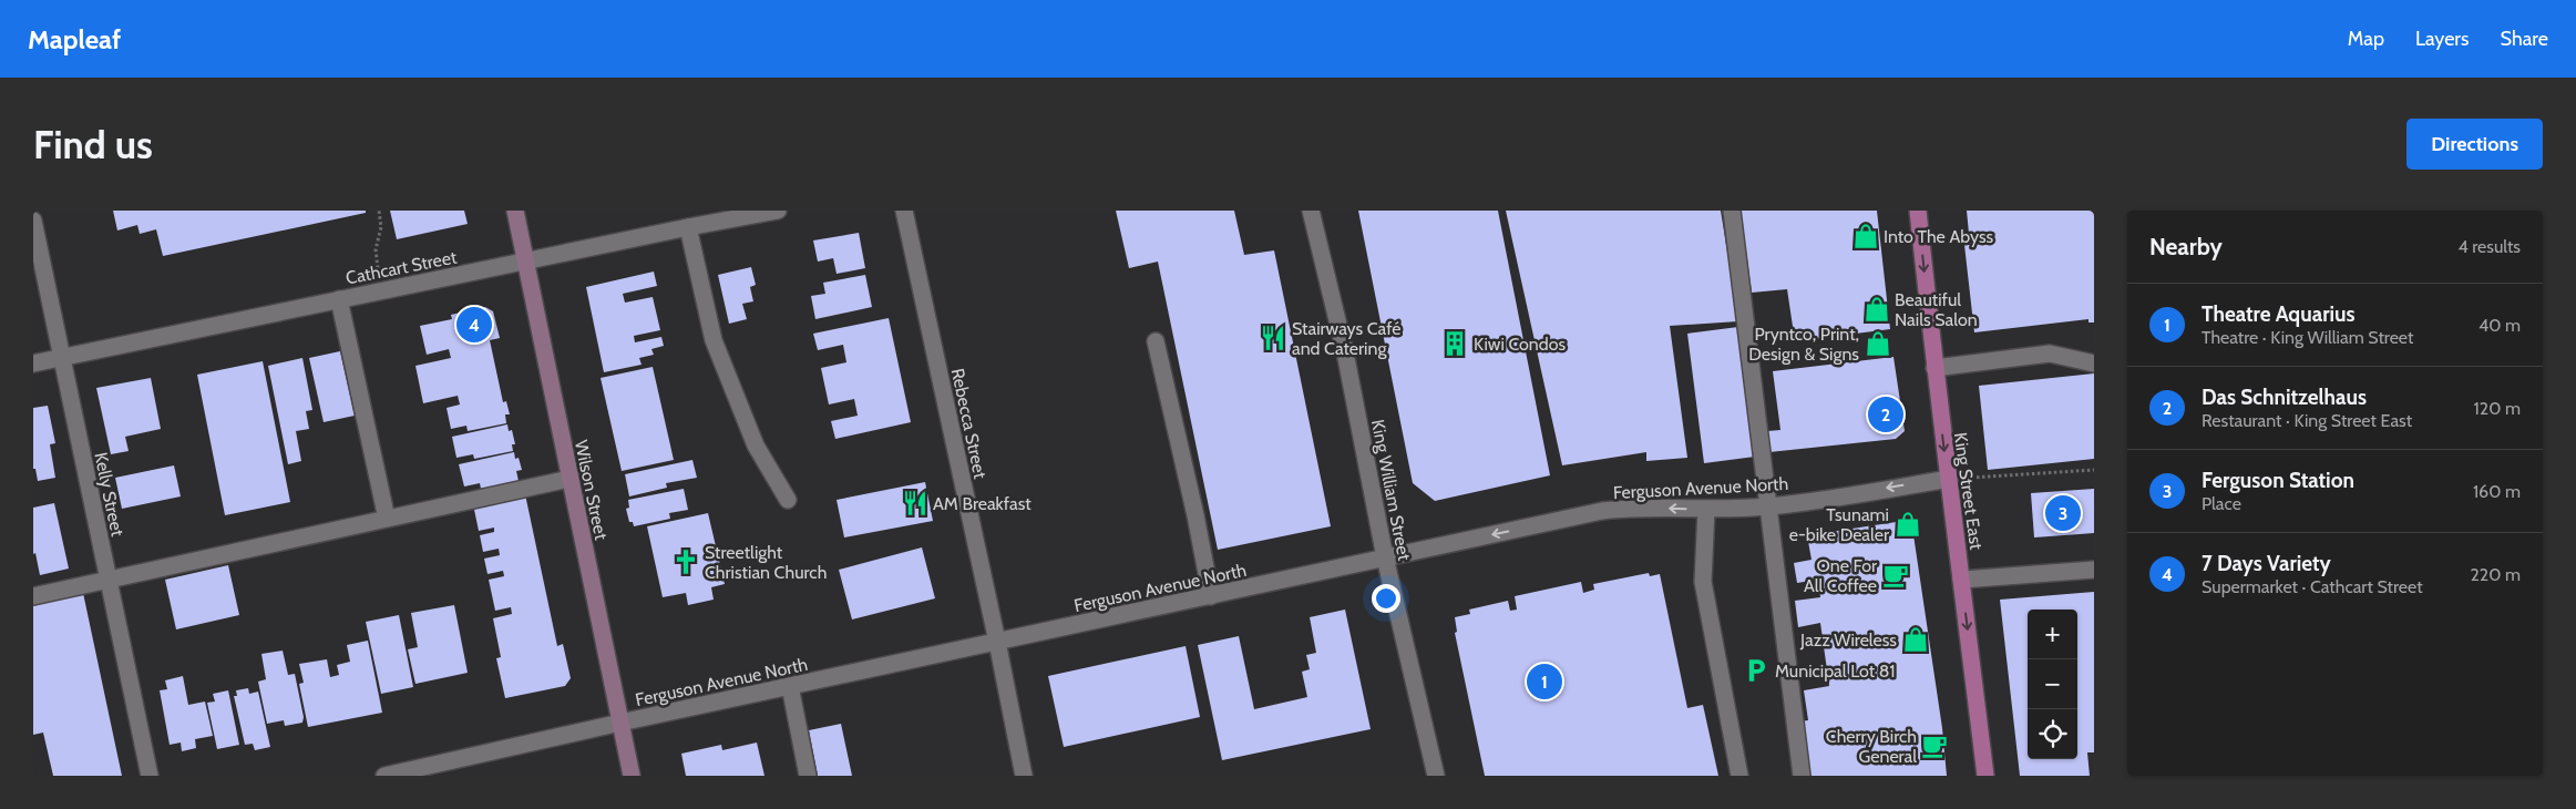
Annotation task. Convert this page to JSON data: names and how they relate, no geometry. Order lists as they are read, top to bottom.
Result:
{
  "streets": {
    "main road": ["Wilson Street", "King Street East"],
    "street": [
      "Cathcart Street",
      "Rebecca Street",
      "Ferguson Avenue North",
      "King William Street",
      "Kelly Street"
    ]
  },
  "crossings": [
    ["Cathcart Street", "Wilson Street"],
    ["Cathcart Street", "Kelly Street"],
    ["Rebecca Street", "Ferguson Avenue North"],
    ["Ferguson Avenue North", "Wilson Street"],
    ["Ferguson Avenue North", "King William Street"],
    ["Ferguson Avenue North", "King Street East"]
  ],
  "one_way": ["King Street East"],
  "places": {
    "shop": [
      "Into The Abyss",
      "Beautiful Nails Salon",
      "Pryntco, Print, Design & Signs",
      "Tsunami e-bike Dealer",
      "Jazz Wireless"
    ],
    "restaurant": ["Stairways Café and Catering", "AM Breakfast"],
    "building": ["Kiwi Condos"],
    "church": ["Streetlight Christian Church"],
    "cafe": ["One For All Coffee", "Cherry Birch General"],
    "parking": ["Municipal Lot 81"]
  },
  "page": {
    "header": "Mapleaf",
    "nav": ["Map", "Layers", "Share"],
    "buttons": "Directions",
    "title": "Find us",
    "heading": ["Nearby", "4 results"],
    "list": [
      {
        "mark": "1",
        "name": "Theatre Aquarius",
        "note": "Theatre · King William Street",
        "value": "40 m"
      },
      {
        "mark": "2",
        "name": "Das Schnitzelhaus",
        "note": "Restaurant · King Street East",
        "value": "120 m"
      },
      {
        "mark": "3",
        "name": "Ferguson Station",
        "note": "Place",
        "value": "160 m"
      },
      {
        "mark": "4",
        "name": "7 Days Variety",
        "note": "Supermarket · Cathcart Street",
        "value": "220 m"
      }
    ],
    "pins": [
      "4",
      "2",
      "3",
      "1"
    ],
    "map_buttons": ["+", "−"]
  }
}
